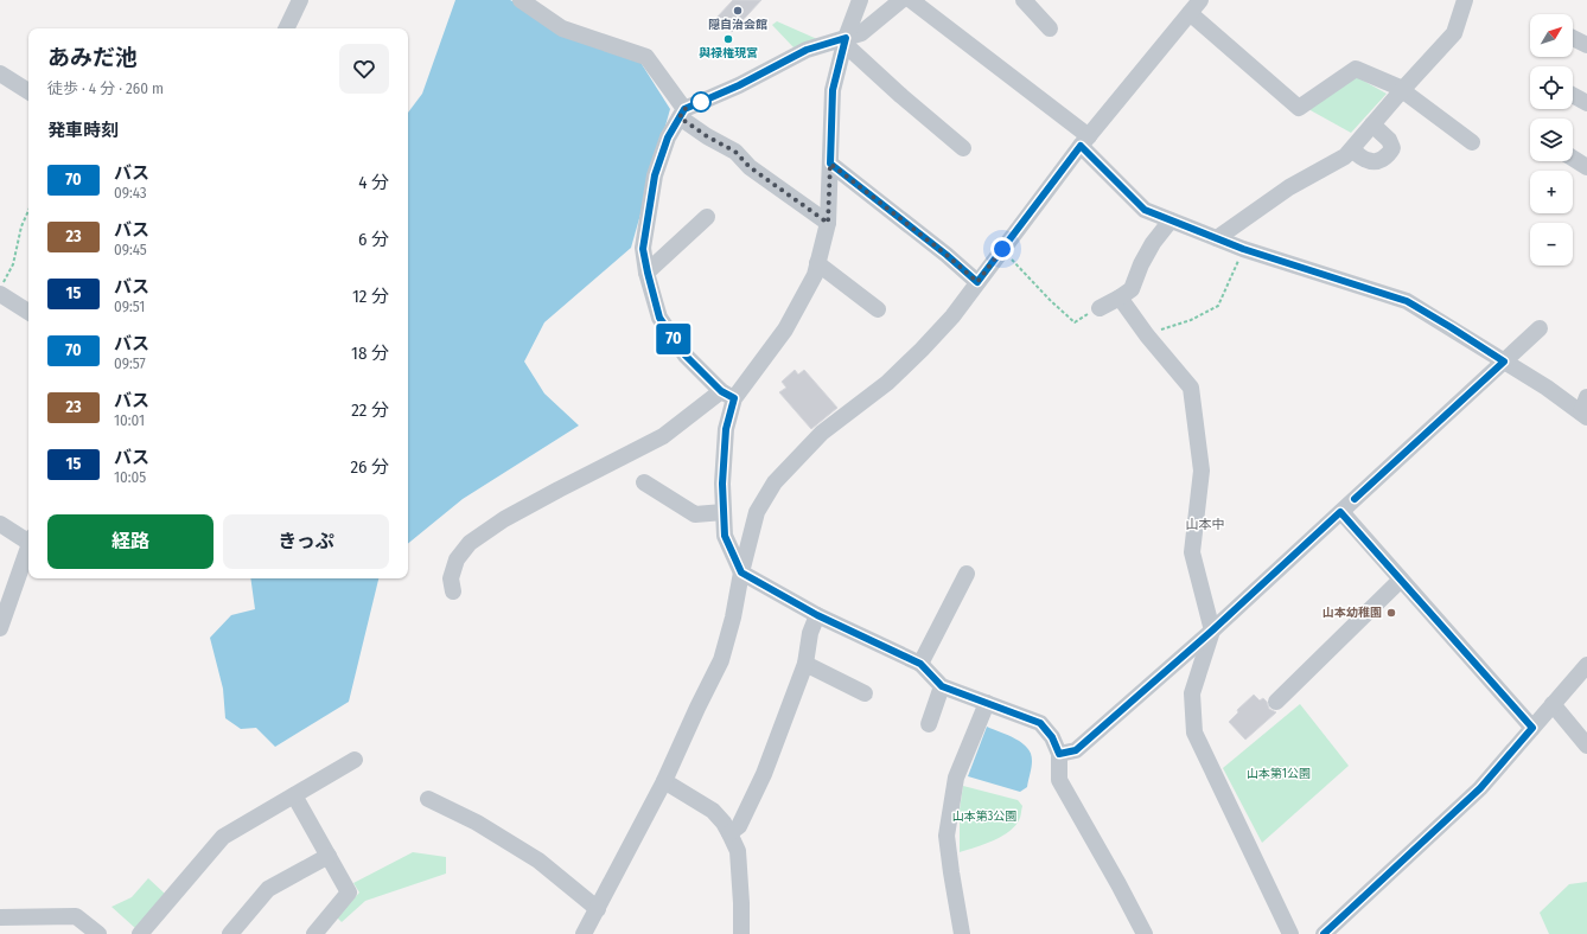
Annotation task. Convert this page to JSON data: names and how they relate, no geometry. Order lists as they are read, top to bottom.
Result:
{
  "districts": ["山本中"],
  "parks": ["山本第1公園", "山本第3公園"],
  "places": ["隠自治会館", "與禄権現宮", "山本幼稚園"],
  "lines": ["bus line 70"],
  "north": "top right",
  "page": {
    "on_map": "70",
    "map_buttons": ["+", "−"],
    "heading": [
      ["あみだ池", "徒歩 · 4 分 · 260 m"],
      "発車時刻"
    ],
    "list": [
      {
        "mark": "70",
        "name": "バス",
        "note": "09:43",
        "value": "4 分"
      },
      {
        "mark": "23",
        "name": "バス",
        "note": "09:45",
        "value": "6 分"
      },
      {
        "mark": "15",
        "name": "バス",
        "note": "09:51",
        "value": "12 分"
      },
      {
        "mark": "70",
        "name": "バス",
        "note": "09:57",
        "value": "18 分"
      },
      {
        "mark": "23",
        "name": "バス",
        "note": "10:01",
        "value": "22 分"
      },
      {
        "mark": "15",
        "name": "バス",
        "note": "10:05",
        "value": "26 分"
      }
    ],
    "buttons": ["経路", "きっぷ"]
  }
}
